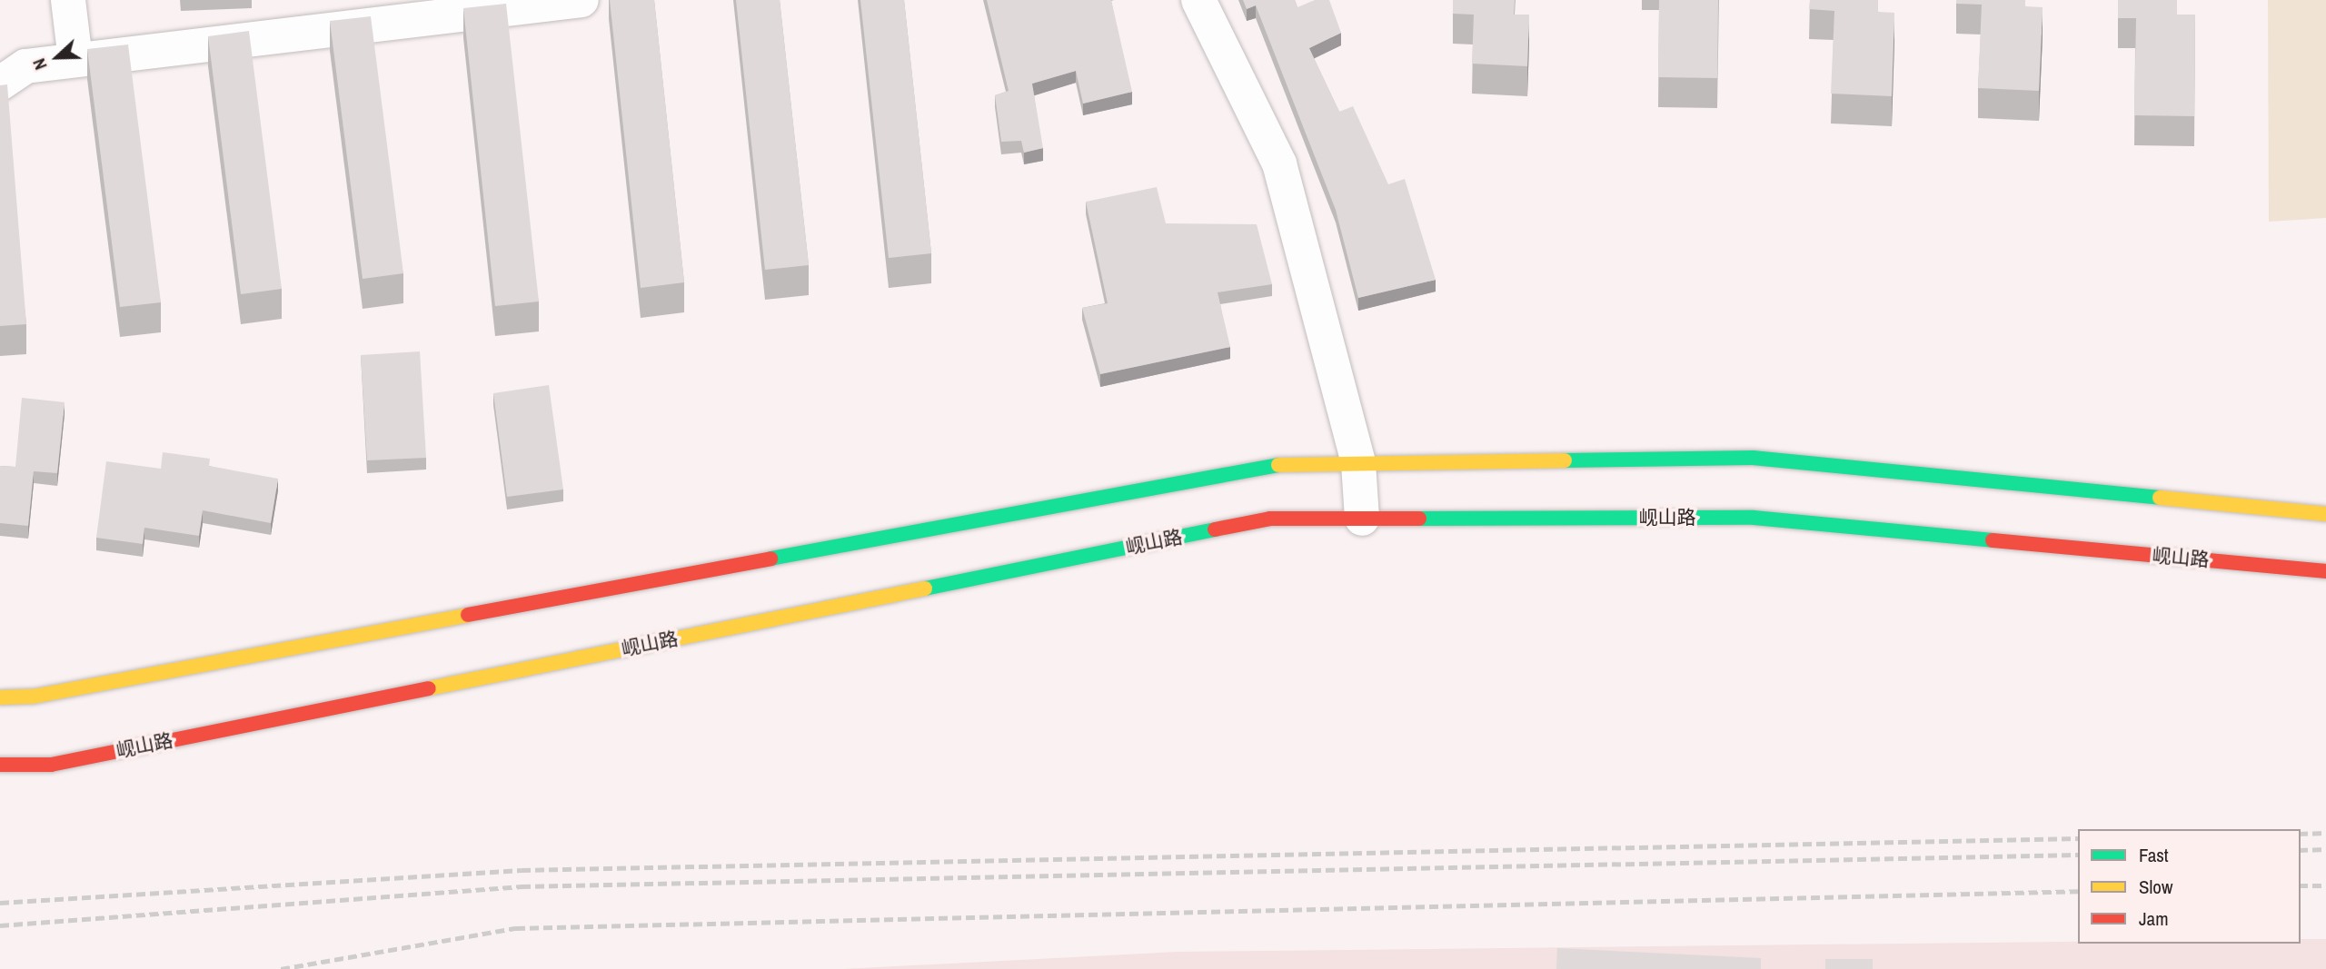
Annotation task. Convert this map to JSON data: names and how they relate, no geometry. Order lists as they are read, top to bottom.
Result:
{
  "streets": {
    "highway": ["岘山路"]
  },
  "legend": ["Fast", "Slow", "Jam"],
  "north": "left"
}
